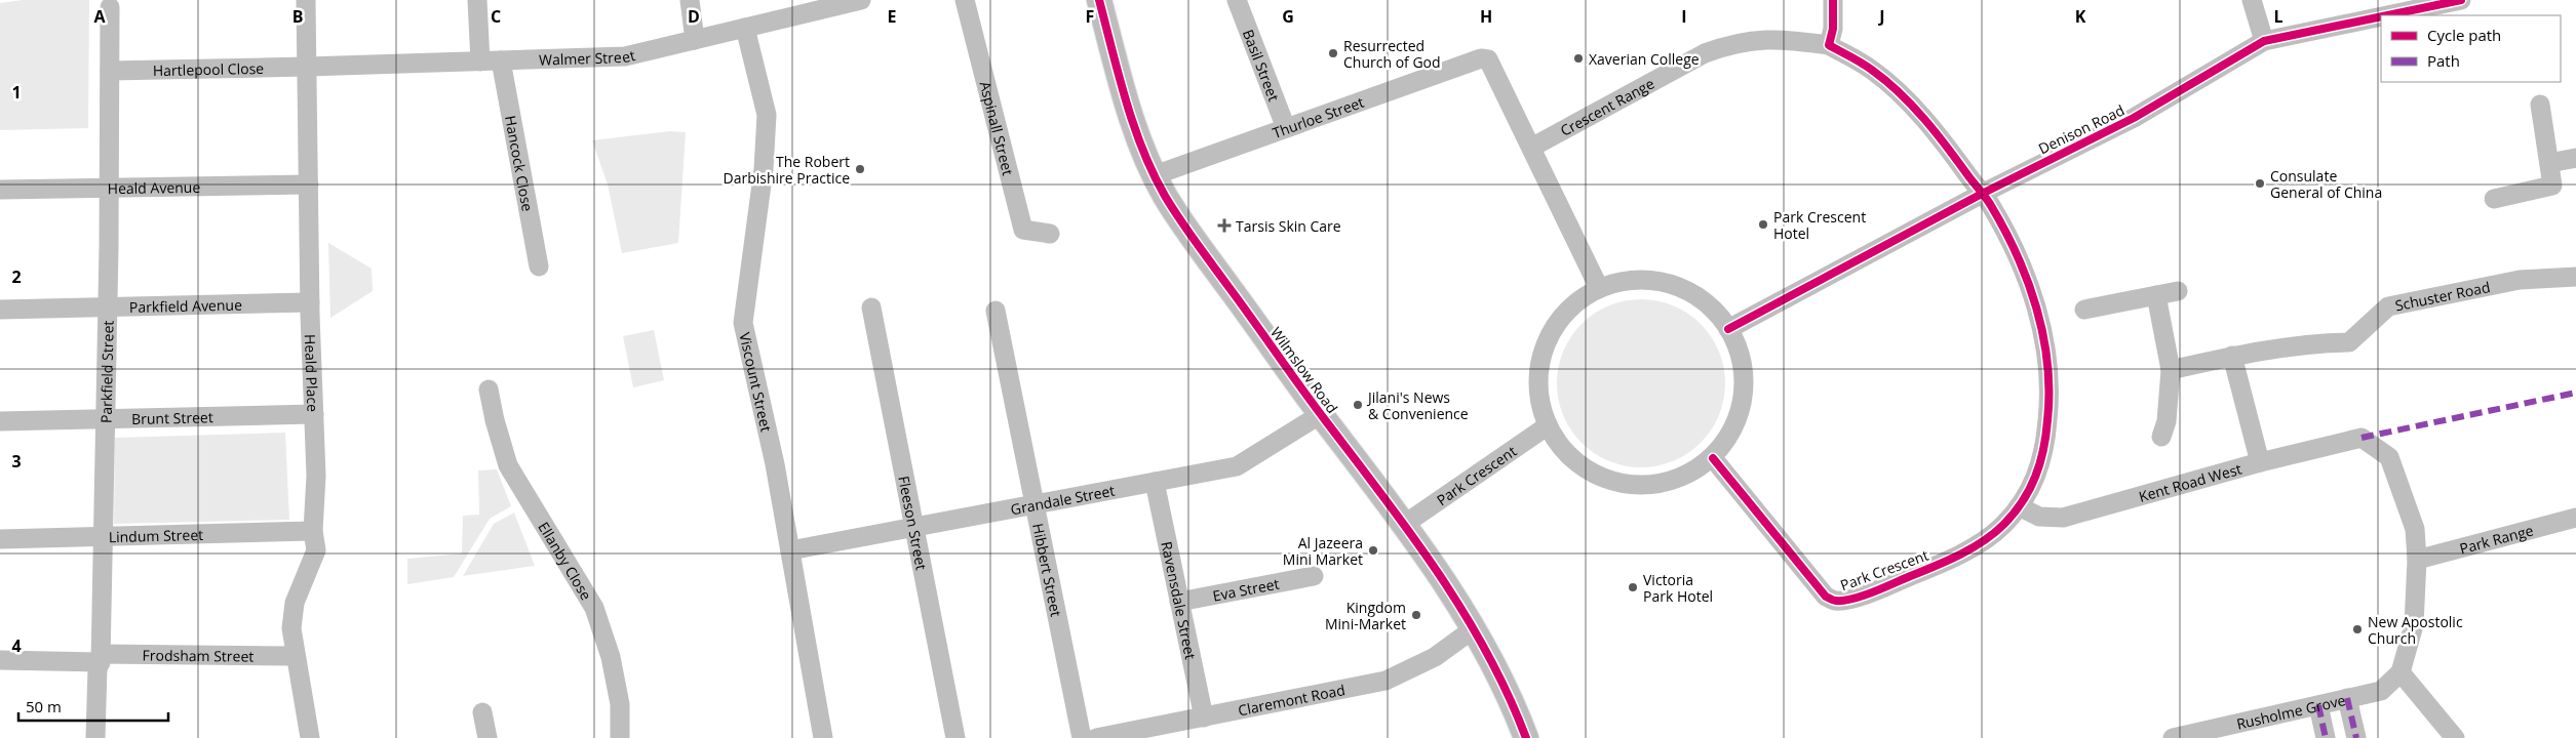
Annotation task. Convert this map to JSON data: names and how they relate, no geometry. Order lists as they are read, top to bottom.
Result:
{
  "streets": {
    "main road": ["Wilmslow Road"],
    "street": [
      "Walmer Street",
      "Basil Street",
      "Hartlepool Close",
      "Crescent Range",
      "Thurloe Street",
      "Aspinall Street",
      "Denison Road",
      "Hancock Close",
      "Heald Avenue",
      "Schuster Road",
      "Parkfield Avenue",
      "Heald Place",
      "Parkfield Street",
      "Viscount Street",
      "Brunt Street",
      "Park Crescent",
      "Kent Road West",
      "Grandale Street",
      "Fleeson Street",
      "Lindum Street",
      "Park Range",
      "Ellanby Close",
      "Hibbert Street",
      "Eva Street",
      "Ravensdale Street",
      "Frodsham Street",
      "Claremont Road",
      "Rusholme Grove"
    ]
  },
  "crossings": [
    ["Walmer Street", "Hartlepool Close"],
    ["Walmer Street", "Hancock Close"],
    ["Walmer Street", "Heald Place"],
    ["Walmer Street", "Viscount Street"],
    ["Basil Street", "Thurloe Street"],
    ["Hartlepool Close", "Heald Place"],
    ["Hartlepool Close", "Parkfield Street"],
    ["Crescent Range", "Thurloe Street"],
    ["Crescent Range", "Park Crescent"],
    ["Thurloe Street", "Wilmslow Road"],
    ["Denison Road", "Park Crescent"],
    ["Heald Avenue", "Heald Place"],
    ["Heald Avenue", "Parkfield Street"],
    ["Parkfield Avenue", "Heald Place"],
    ["Parkfield Avenue", "Parkfield Street"],
    ["Wilmslow Road", "Park Crescent"],
    ["Wilmslow Road", "Grandale Street"],
    ["Wilmslow Road", "Claremont Road"],
    ["Heald Place", "Brunt Street"],
    ["Heald Place", "Lindum Street"],
    ["Heald Place", "Frodsham Street"],
    ["Parkfield Street", "Brunt Street"],
    ["Parkfield Street", "Lindum Street"],
    ["Parkfield Street", "Frodsham Street"],
    ["Viscount Street", "Grandale Street"],
    ["Park Crescent", "Kent Road West"],
    ["Kent Road West", "Park Range"],
    ["Grandale Street", "Fleeson Street"],
    ["Grandale Street", "Hibbert Street"],
    ["Grandale Street", "Ravensdale Street"],
    ["Eva Street", "Ravensdale Street"],
    ["Ravensdale Street", "Claremont Road"]
  ],
  "places": {
    "other": [
      "Resurrected Church of God",
      "Xaverian College",
      "The Robert Darbishire Practice",
      "Consulate General of China",
      "Park Crescent Hotel",
      "Jilani's News & Convenience",
      "Al Jazeera Mini Market",
      "Victoria Park Hotel",
      "Kingdom Mini-Market",
      "New Apostolic Church"
    ],
    "health": ["Tarsis Skin Care"]
  },
  "legend": ["Cycle path", "Path"],
  "scale_bar": "50 m",
  "grid": {
    "columns": [
      "A",
      "B",
      "C",
      "D",
      "E",
      "F",
      "G",
      "H",
      "I",
      "J",
      "K",
      "L"
    ],
    "rows": [
      "1",
      "2",
      "3",
      "4"
    ]
  }
}
